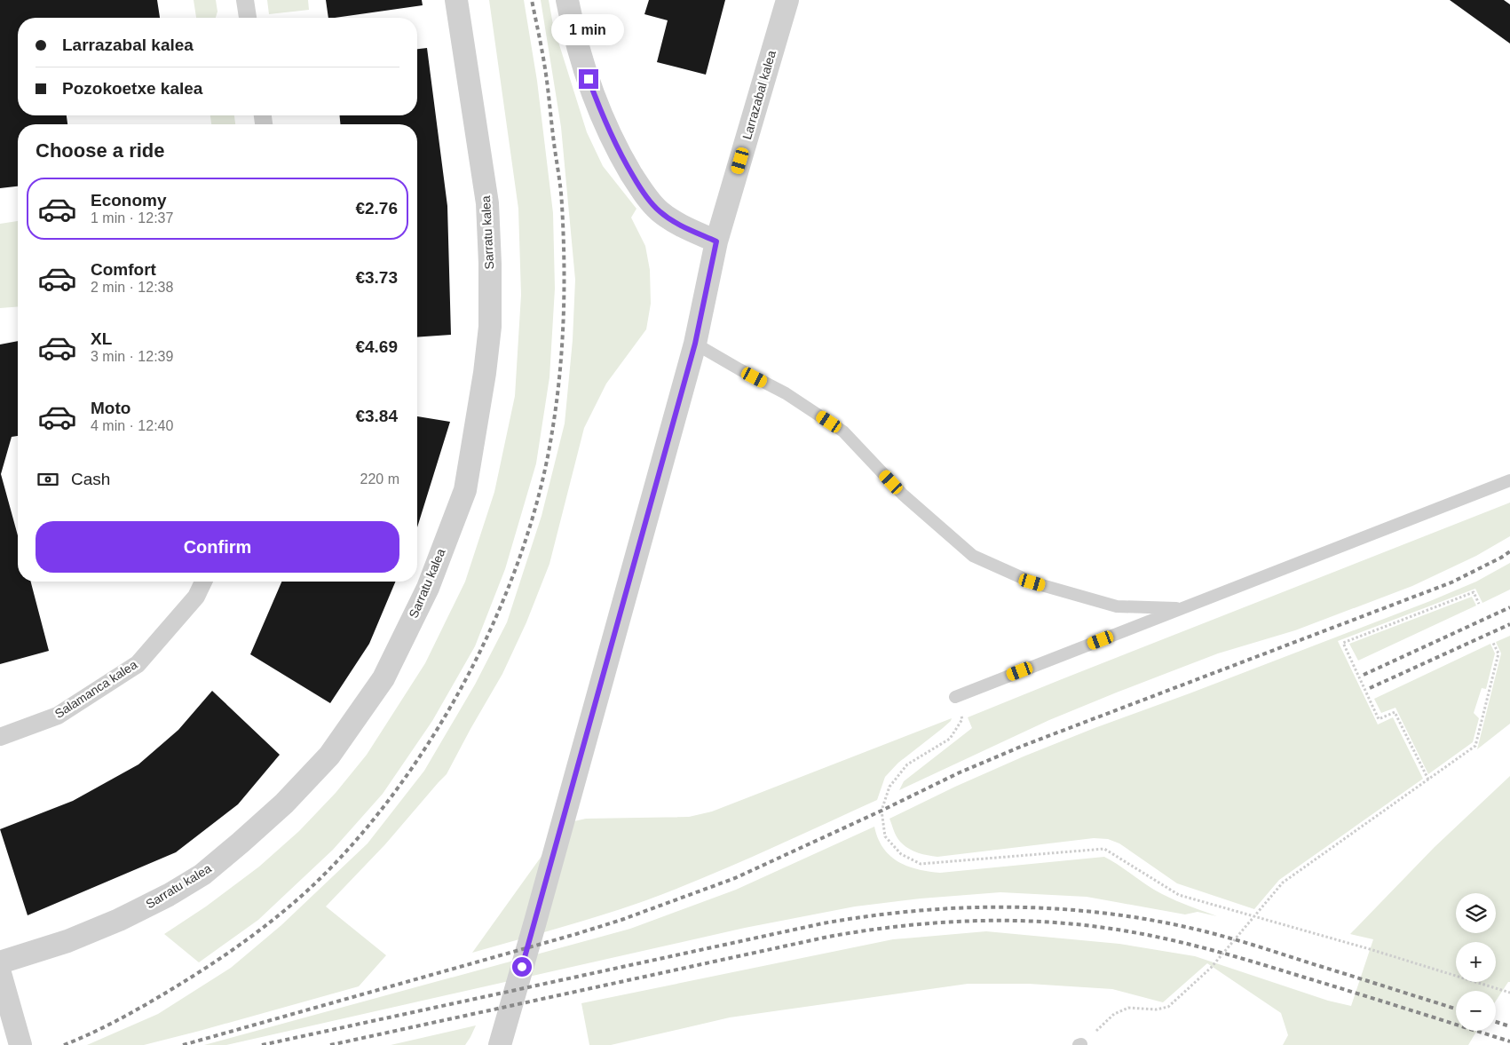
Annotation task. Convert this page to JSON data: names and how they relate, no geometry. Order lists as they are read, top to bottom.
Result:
{
  "streets": {
    "street": ["Larrazabal kalea", "Sarratu kalea", "Salamanca kalea"]
  },
  "page": {
    "bubble": "1 min",
    "banner": ["Larrazabal kalea", "Pozokoetxe kalea"],
    "heading": "Choose a ride",
    "list": [
      {
        "name": "Economy",
        "note": "1 min · 12:37",
        "value": "€2.76"
      },
      {
        "name": "Comfort",
        "note": "2 min · 12:38",
        "value": "€3.73"
      },
      {
        "name": "XL",
        "note": "3 min · 12:39",
        "value": "€4.69"
      },
      {
        "name": "Moto",
        "note": "4 min · 12:40",
        "value": "€3.84"
      }
    ],
    "pay": ["Cash", "220 m"],
    "buttons": "Confirm",
    "map_buttons": ["+", "−"]
  }
}
